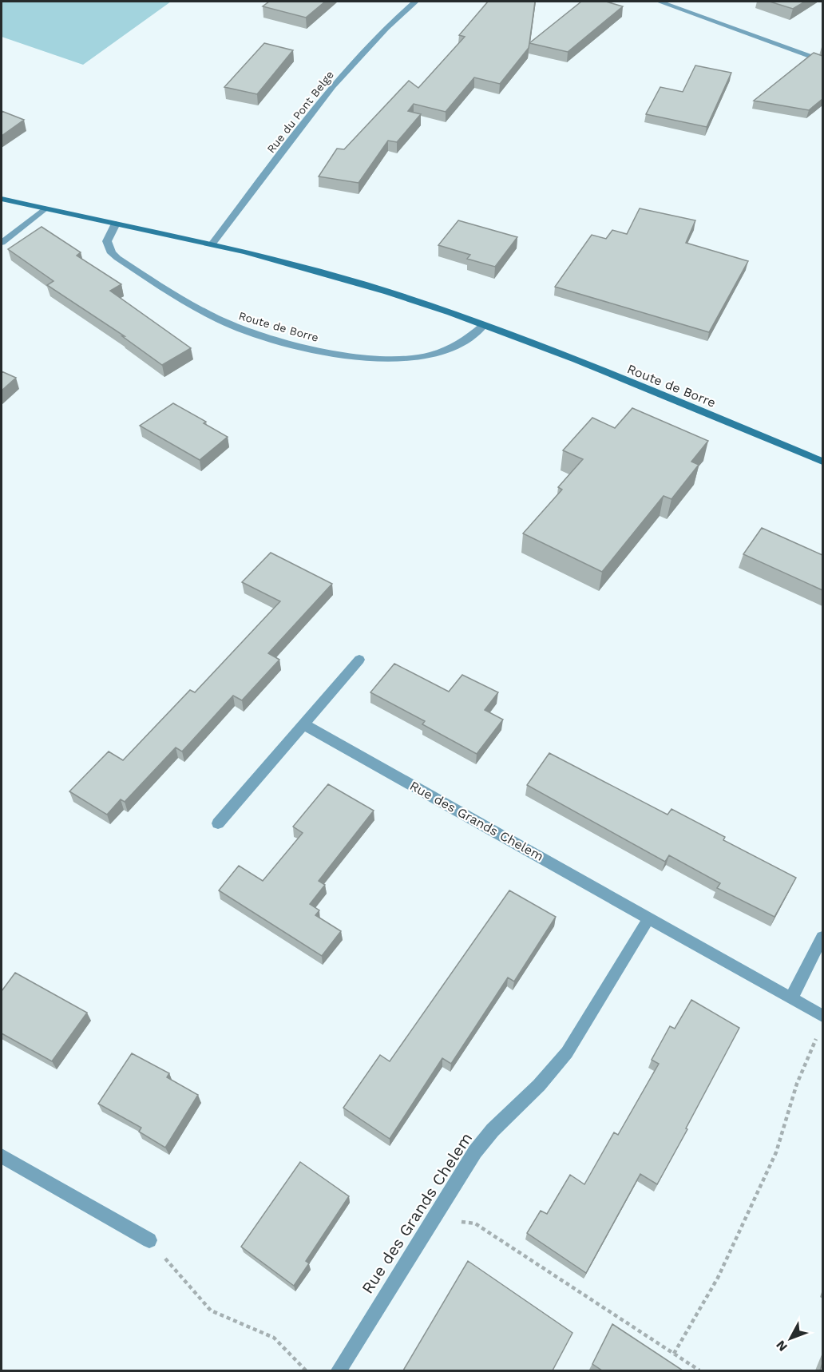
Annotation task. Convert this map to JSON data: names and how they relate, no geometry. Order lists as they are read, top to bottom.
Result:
{
  "streets": {
    "main road": ["Route de Borre"],
    "street": ["Rue du Pont Belge", "Rue des Grands Chelem"]
  },
  "crossings": [
    ["Rue du Pont Belge", "Route de Borre"]
  ],
  "north": "bottom left"
}
